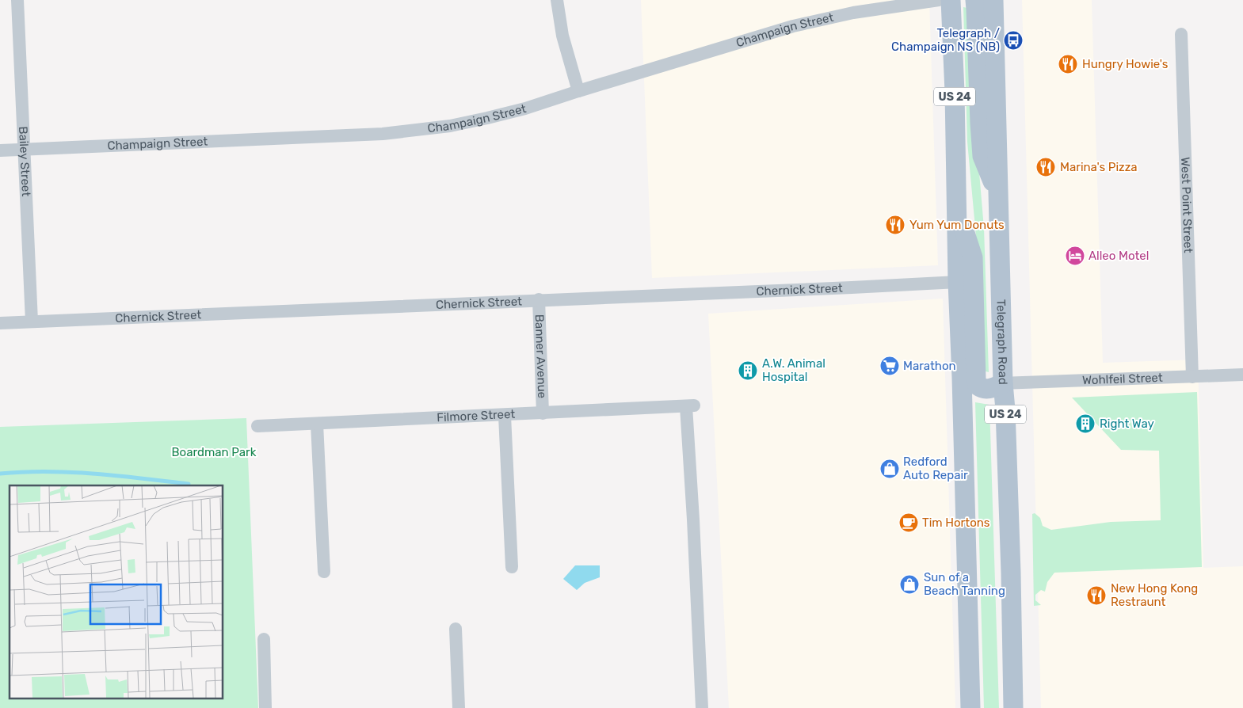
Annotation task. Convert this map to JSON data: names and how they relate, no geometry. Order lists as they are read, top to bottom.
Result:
{
  "streets": {
    "main road": ["US 24", "Telegraph Road"],
    "street": [
      "Champaign Street",
      "Bailey Street",
      "West Point Street",
      "Chernick Street",
      "Banner Avenue",
      "Wohlfeil Street",
      "Filmore Street"
    ]
  },
  "crossings": [
    ["Champaign Street", "Bailey Street"],
    ["US 24", "Chernick Street"],
    ["Bailey Street", "Chernick Street"],
    ["West Point Street", "Wohlfeil Street"],
    ["Chernick Street", "Banner Avenue"],
    ["Telegraph Road", "Wohlfeil Street"],
    ["Banner Avenue", "Filmore Street"]
  ],
  "parks": ["Boardman Park"],
  "places": {
    "bus stop": ["Telegraph / Champaign NS (NB)"],
    "restaurant": [
      "Hungry Howie's",
      "Marina's Pizza",
      "Yum Yum Donuts",
      "New Hong Kong Restraunt"
    ],
    "hotel": ["Alleo Motel"],
    "supermarket": ["Marathon"],
    "building": ["A.W. Animal Hospital", "Right Way"],
    "shop": ["Redford Auto Repair", "Sun of a Beach Tanning"],
    "cafe": ["Tim Hortons"]
  }
}
